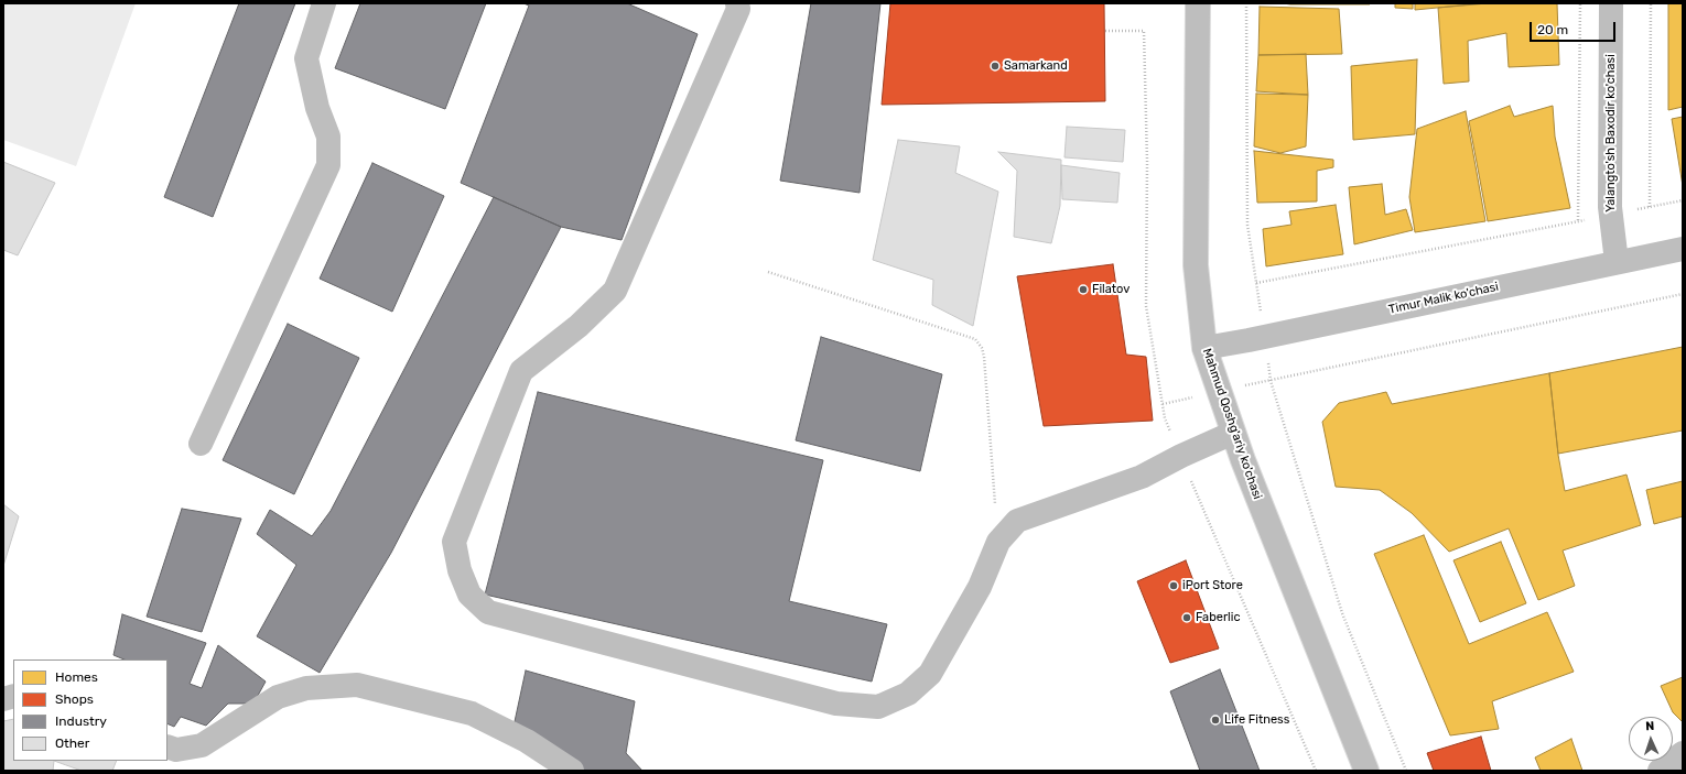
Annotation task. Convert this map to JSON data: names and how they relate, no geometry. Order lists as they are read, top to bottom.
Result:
{
  "streets": {
    "main road": ["Yalangto'sh Baxodir ko'chasi", "Timur Malik ko'chasi", "Mahmud Qoshg'ariy ko'chasi"]
  },
  "crossings": [
    ["Yalangto'sh Baxodir ko'chasi", "Timur Malik ko'chasi"],
    ["Timur Malik ko'chasi", "Mahmud Qoshg'ariy ko'chasi"]
  ],
  "places": [
    "Samarkand",
    "Filatov",
    "iPort Store",
    "Faberlic",
    "Life Fitness"
  ],
  "legend": [
    "Homes",
    "Shops",
    "Industry",
    "Other"
  ],
  "scale_bar": "20 m",
  "north": "top"
}
